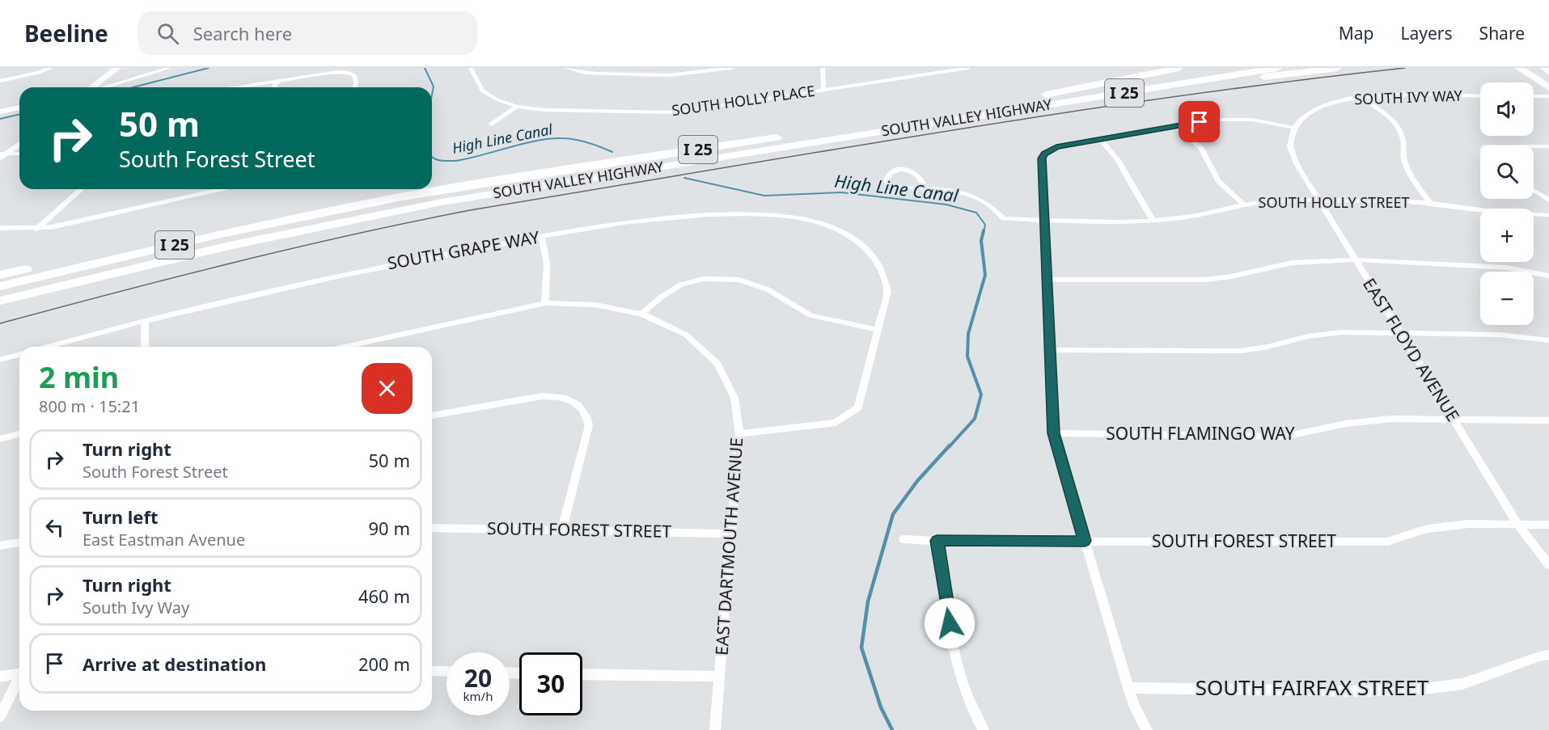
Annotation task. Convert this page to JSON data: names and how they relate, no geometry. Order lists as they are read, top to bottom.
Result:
{
  "streets": {
    "highway": ["I 25", "SOUTH VALLEY HIGHWAY"],
    "street": [
      "SOUTH IVY WAY",
      "SOUTH HOLLY PLACE",
      "SOUTH HOLLY STREET",
      "SOUTH GRAPE WAY",
      "EAST FLOYD AVENUE",
      "SOUTH FLAMINGO WAY",
      "SOUTH FOREST STREET",
      "EAST DARTMOUTH AVENUE",
      "SOUTH FAIRFAX STREET"
    ]
  },
  "crossings": [
    ["SOUTH IVY WAY", "EAST FLOYD AVENUE"],
    ["SOUTH HOLLY STREET", "EAST FLOYD AVENUE"],
    ["EAST FLOYD AVENUE", "SOUTH FLAMINGO WAY"],
    ["EAST FLOYD AVENUE", "SOUTH FOREST STREET"],
    ["SOUTH FOREST STREET", "EAST DARTMOUTH AVENUE"]
  ],
  "water": ["High Line Canal"],
  "page": {
    "header": "Beeline",
    "search": "Search here",
    "nav": ["Map", "Layers", "Share"],
    "map_buttons": ["+", "−"],
    "turn": ["50 m", "South Forest Street"],
    "heading": ["2 min", "800 m · 15:21"],
    "list": [
      {
        "name": "Turn right",
        "note": "South Forest Street",
        "value": "50 m"
      },
      {
        "name": "Turn left",
        "note": "East Eastman Avenue",
        "value": "90 m"
      },
      {
        "name": "Turn right",
        "note": "South Ivy Way",
        "value": "460 m"
      },
      {
        "name": "Arrive at destination",
        "value": "200 m"
      }
    ],
    "speed": "20 km/h",
    "limit": "30"
  }
}
